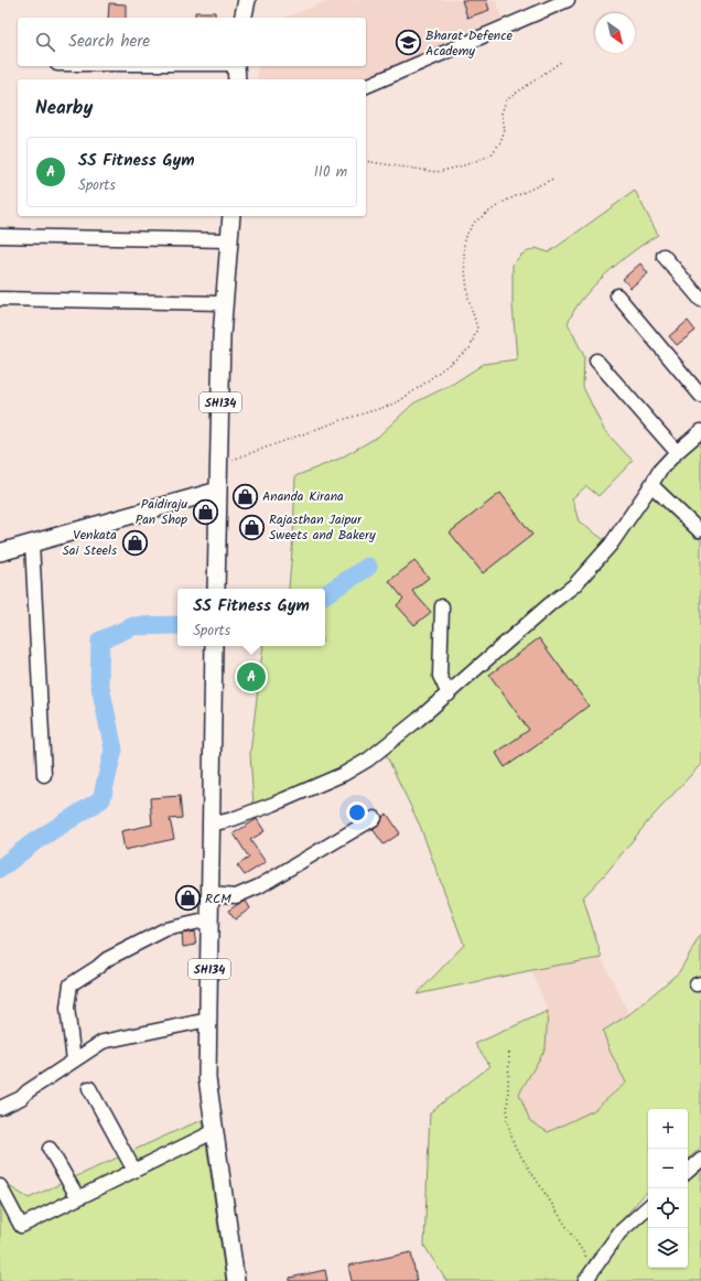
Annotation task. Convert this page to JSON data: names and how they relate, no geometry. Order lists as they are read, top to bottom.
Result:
{
  "streets": {
    "main road": ["SH134"]
  },
  "places": {
    "school or university": ["Bharat Defence Academy"],
    "shop": [
      "Ananda Kirana",
      "Paidiraju Pan Shop",
      "Rajasthan Jaipur Sweets and Bakery",
      "Venkata Sai Steels",
      "RCM"
    ]
  },
  "north": "bottom right",
  "page": {
    "search": "Search here",
    "heading": "Nearby",
    "list": [
      {
        "mark": "A",
        "name": "SS Fitness Gym",
        "note": "Sports",
        "value": "110 m"
      }
    ],
    "popup": ["SS Fitness Gym", "Sports"],
    "pins": "A",
    "map_buttons": ["+", "−"]
  }
}
